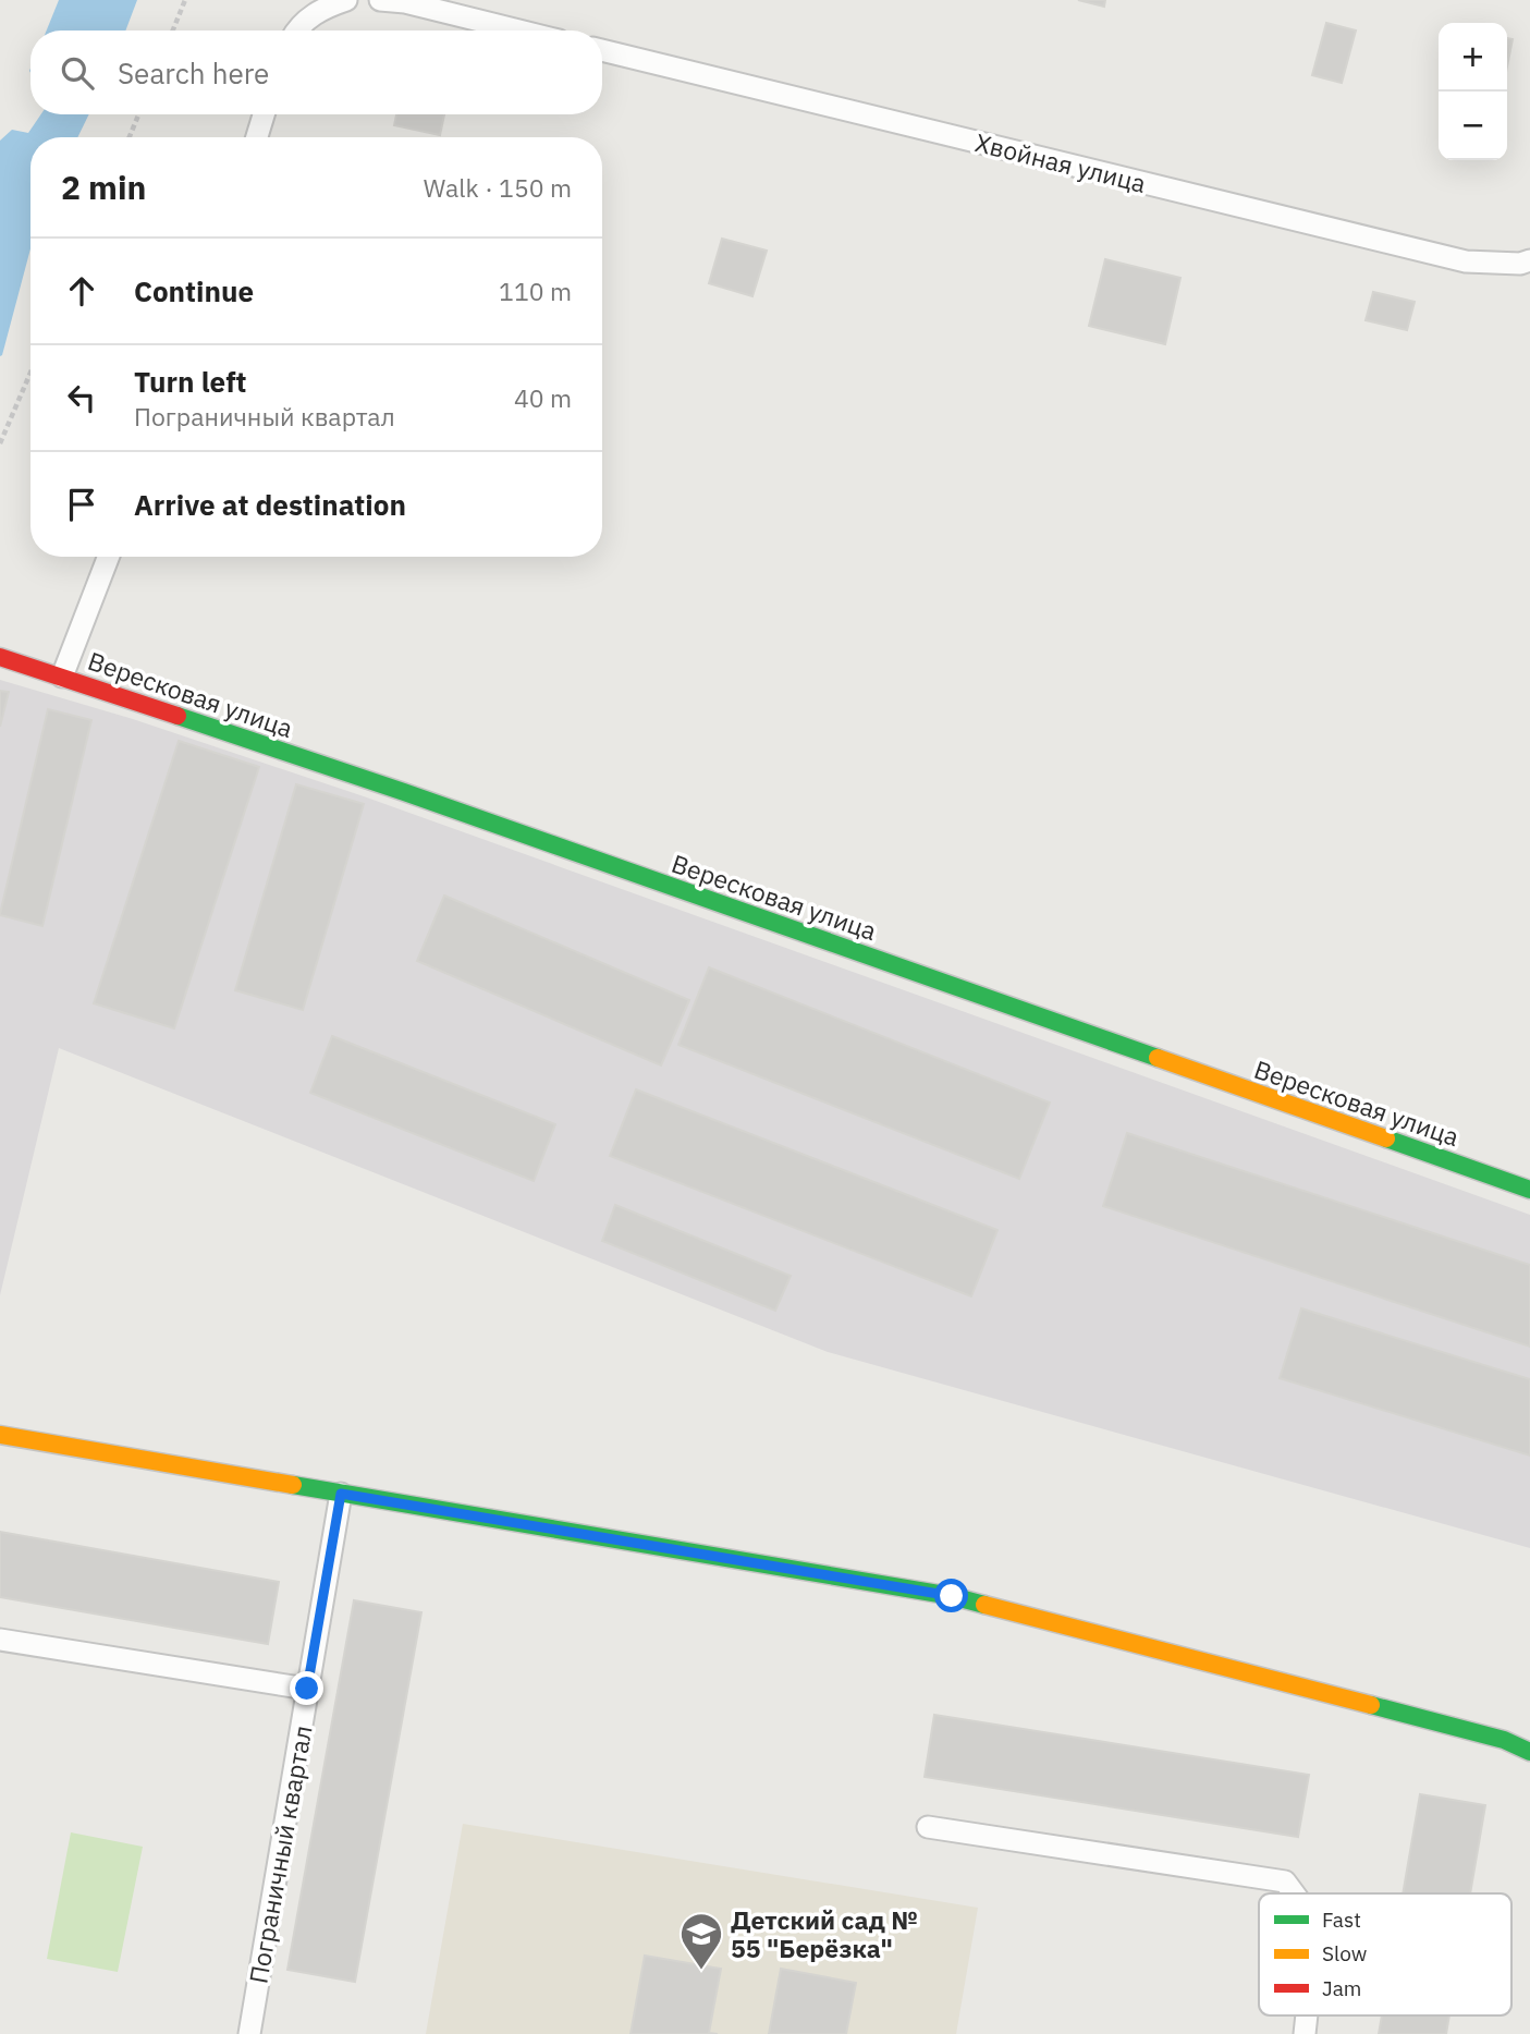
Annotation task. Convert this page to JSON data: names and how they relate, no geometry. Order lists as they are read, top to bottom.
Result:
{
  "streets": {
    "street": ["Вересковая улица"],
    "lane": ["Хвойная улица", "Пограничный квартал"]
  },
  "places": {
    "school or university": ["Детский сад № 55 \"Берёзка\""]
  },
  "legend": ["Fast", "Slow", "Jam"],
  "page": {
    "map_buttons": ["+", "−"],
    "search": "Search here",
    "heading": ["2 min", "Walk · 150 m"],
    "list": [
      ["Continue", "110 m"],
      ["Turn left", "Пограничный квартал", "40 m"],
      "Arrive at destination"
    ]
  }
}
